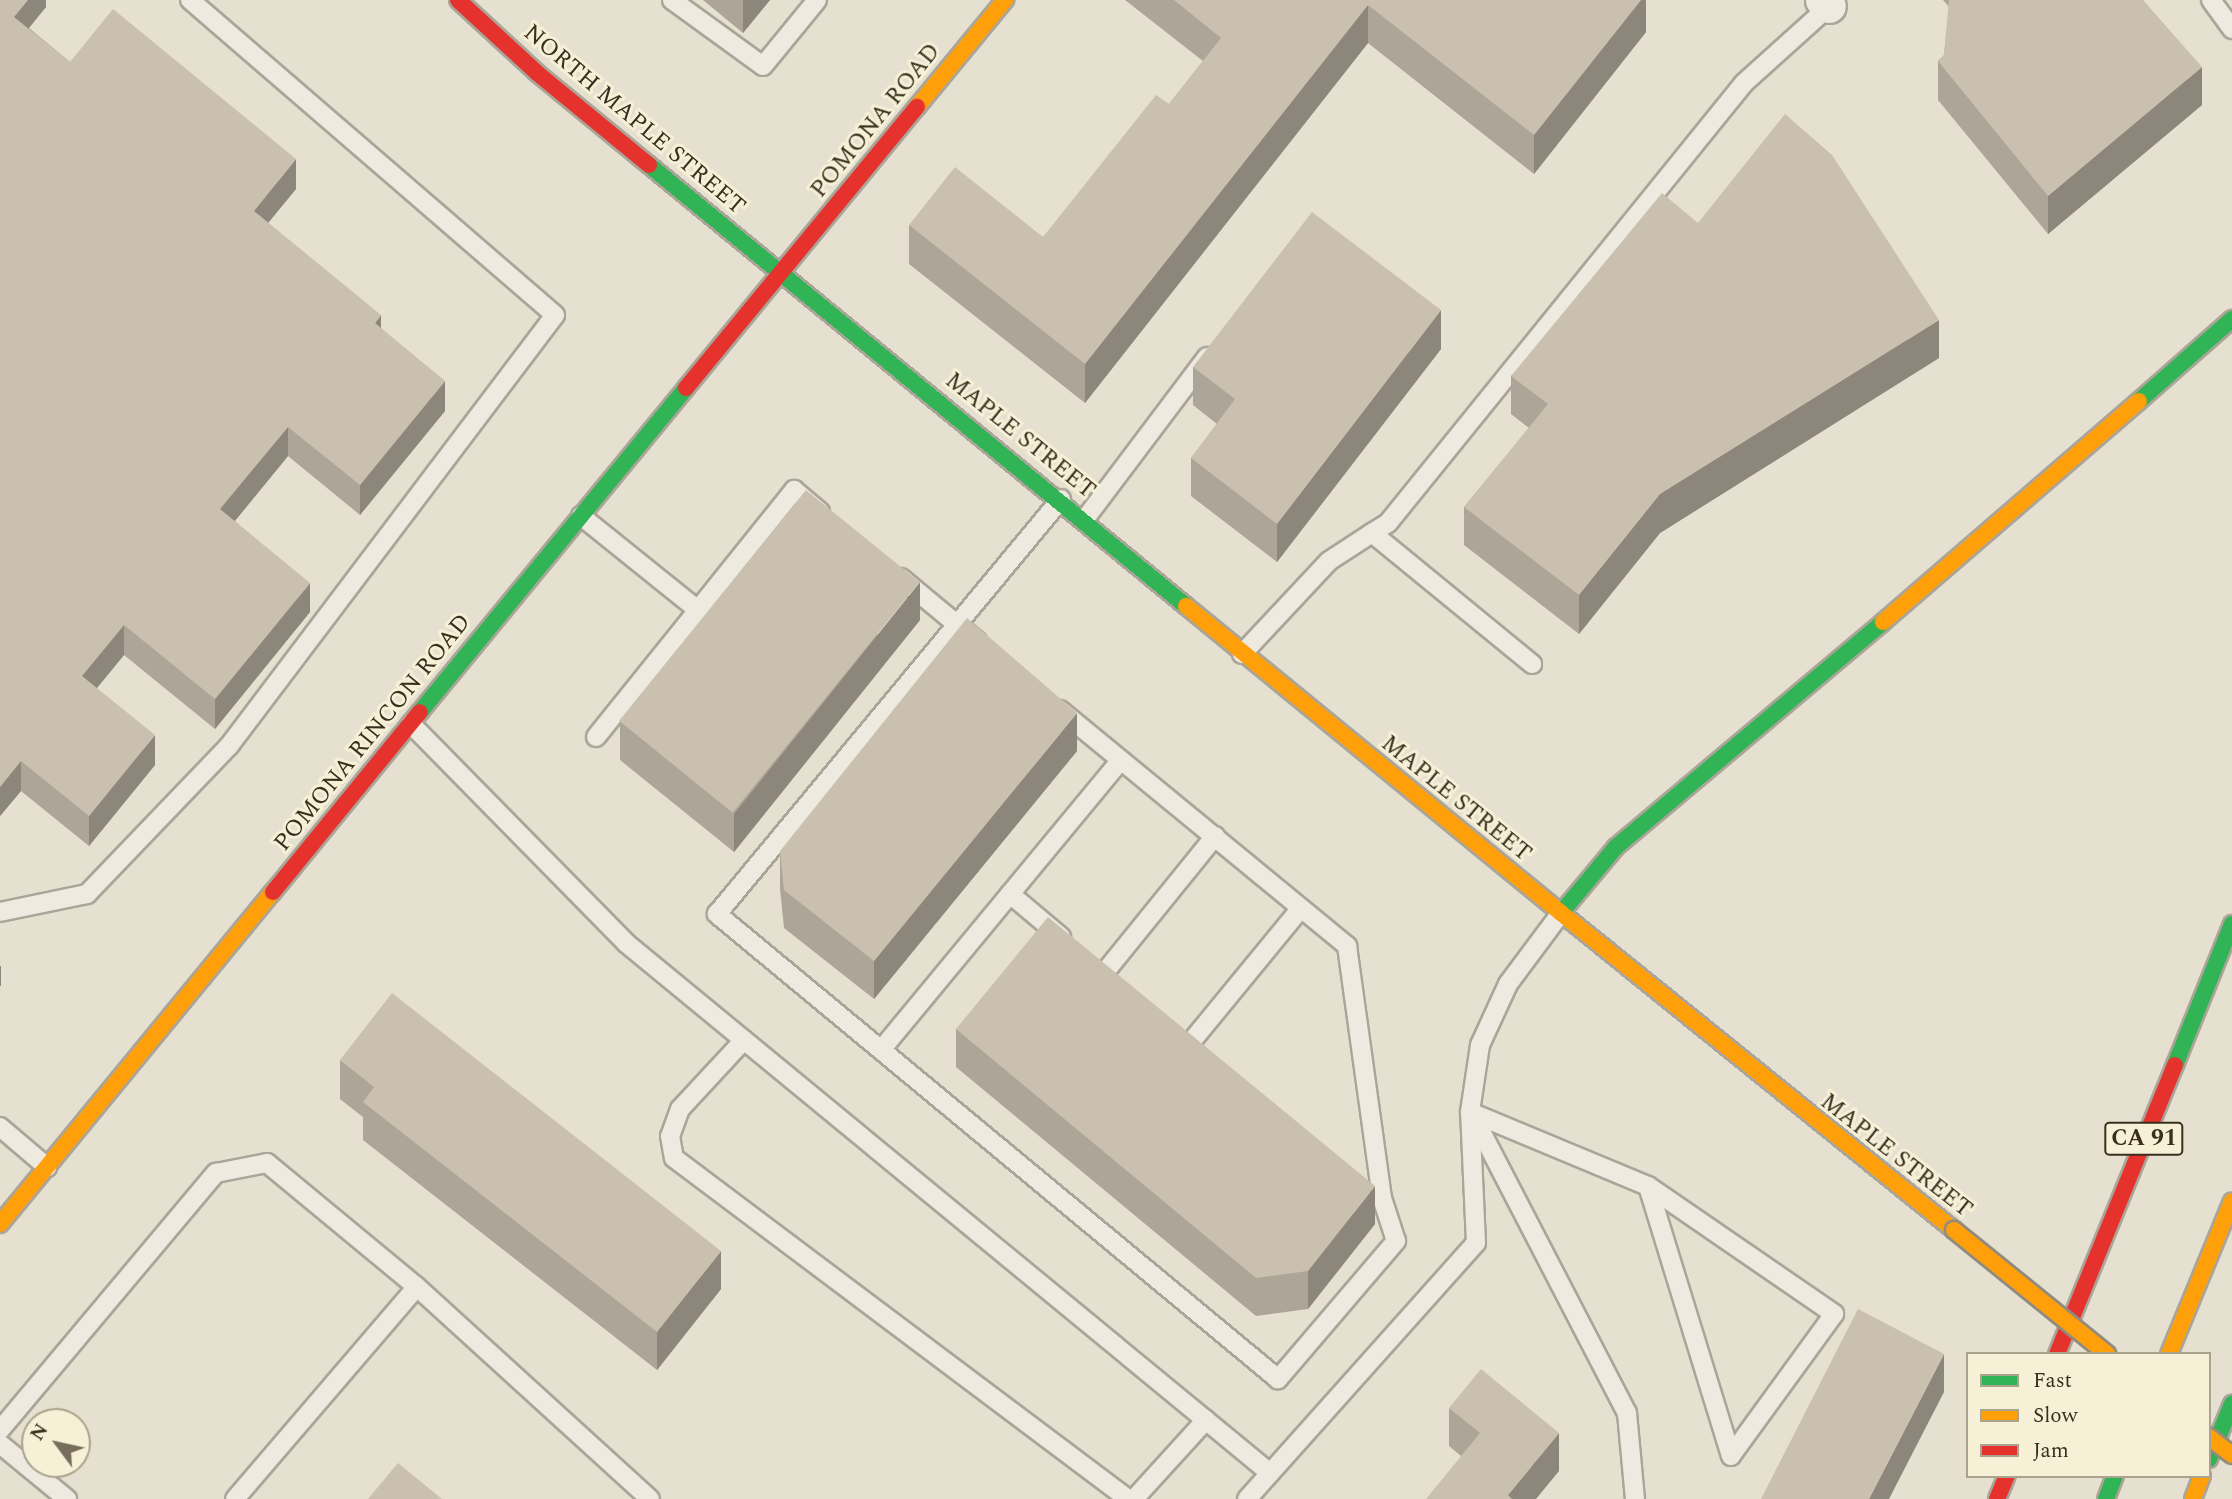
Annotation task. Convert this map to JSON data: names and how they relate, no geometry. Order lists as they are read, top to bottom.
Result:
{
  "streets": {
    "main road": [
      "NORTH MAPLE STREET",
      "POMONA ROAD",
      "MAPLE STREET",
      "POMONA RINCON ROAD",
      "CA 91"
    ]
  },
  "crossings": [
    ["NORTH MAPLE STREET", "POMONA ROAD"],
    ["NORTH MAPLE STREET", "MAPLE STREET"],
    ["NORTH MAPLE STREET", "POMONA RINCON ROAD"],
    ["POMONA ROAD", "MAPLE STREET"],
    ["POMONA ROAD", "POMONA RINCON ROAD"],
    ["MAPLE STREET", "POMONA RINCON ROAD"]
  ],
  "legend": ["Fast", "Slow", "Jam"],
  "north": "top left"
}
